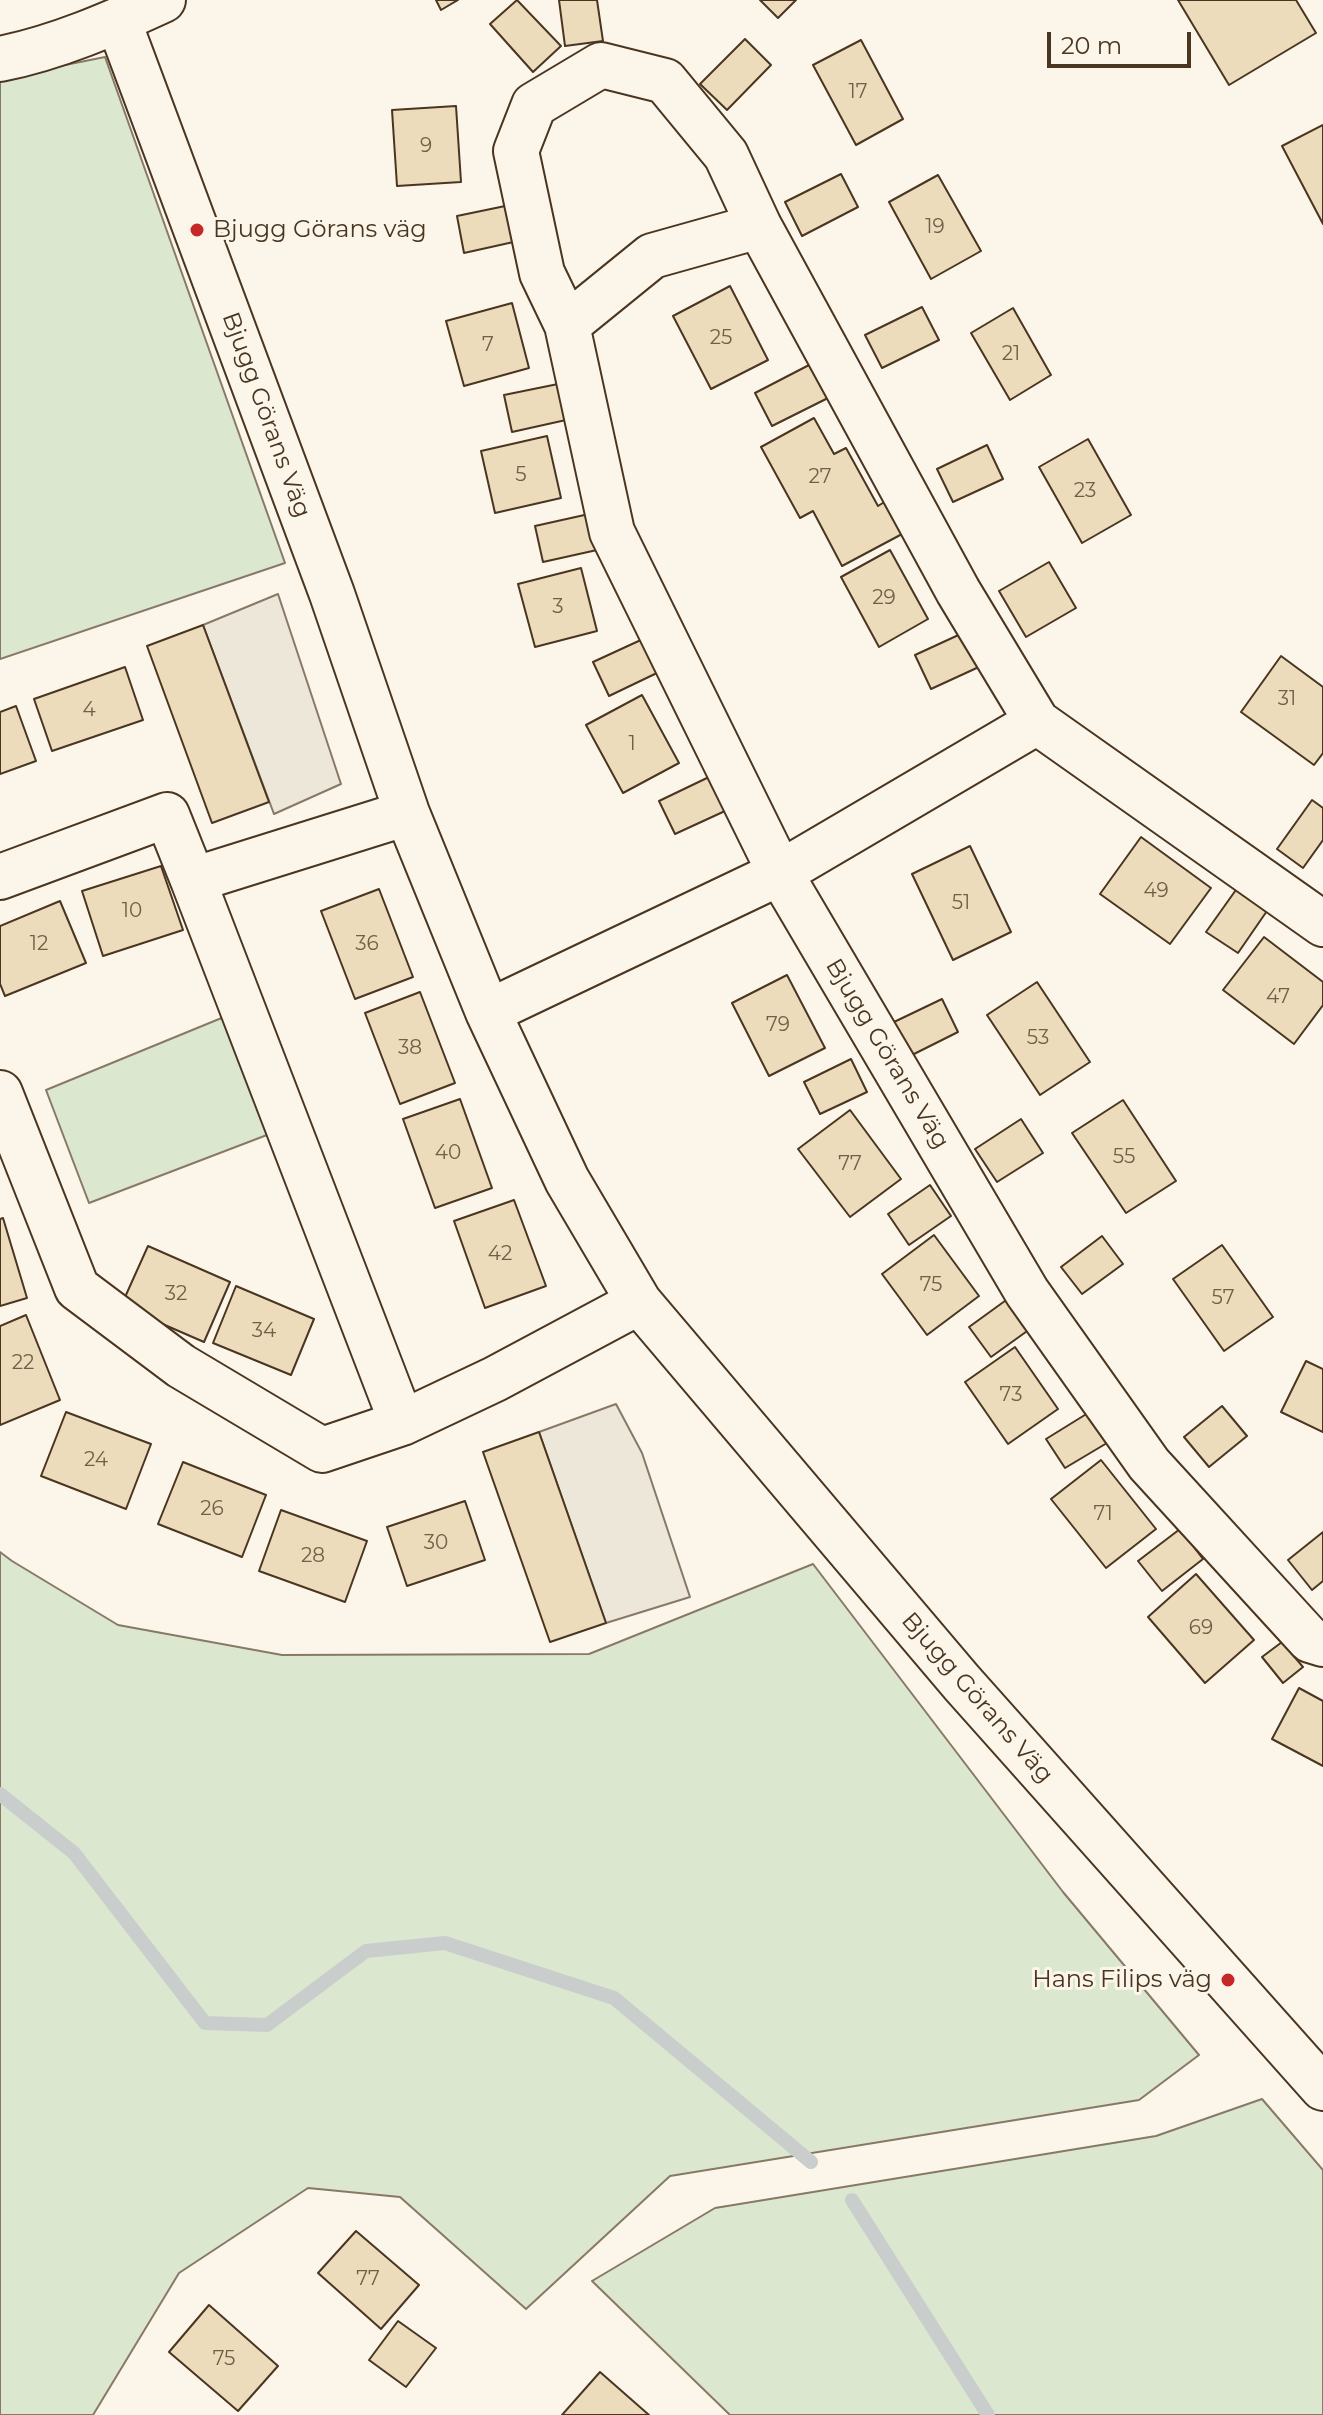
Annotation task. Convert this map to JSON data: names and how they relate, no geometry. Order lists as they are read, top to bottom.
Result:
{
  "streets": {
    "street": ["Bjugg Görans Väg"]
  },
  "places": ["Bjugg Görans väg", "Hans Filips väg"],
  "house_numbers": [
    "17",
    "9",
    "19",
    "25",
    "7",
    "21",
    "5",
    "27",
    "23",
    "29",
    "3",
    "31",
    "4",
    "1",
    "49",
    "51",
    "10",
    "12",
    "36",
    "47",
    "79",
    "53",
    "38",
    "40",
    "55",
    "77",
    "42",
    "75",
    "32",
    "57",
    "34",
    "22",
    "73",
    "24",
    "26",
    "71",
    "30",
    "28",
    "69",
    "77",
    "75"
  ],
  "scale_bar": "20 m"
}
